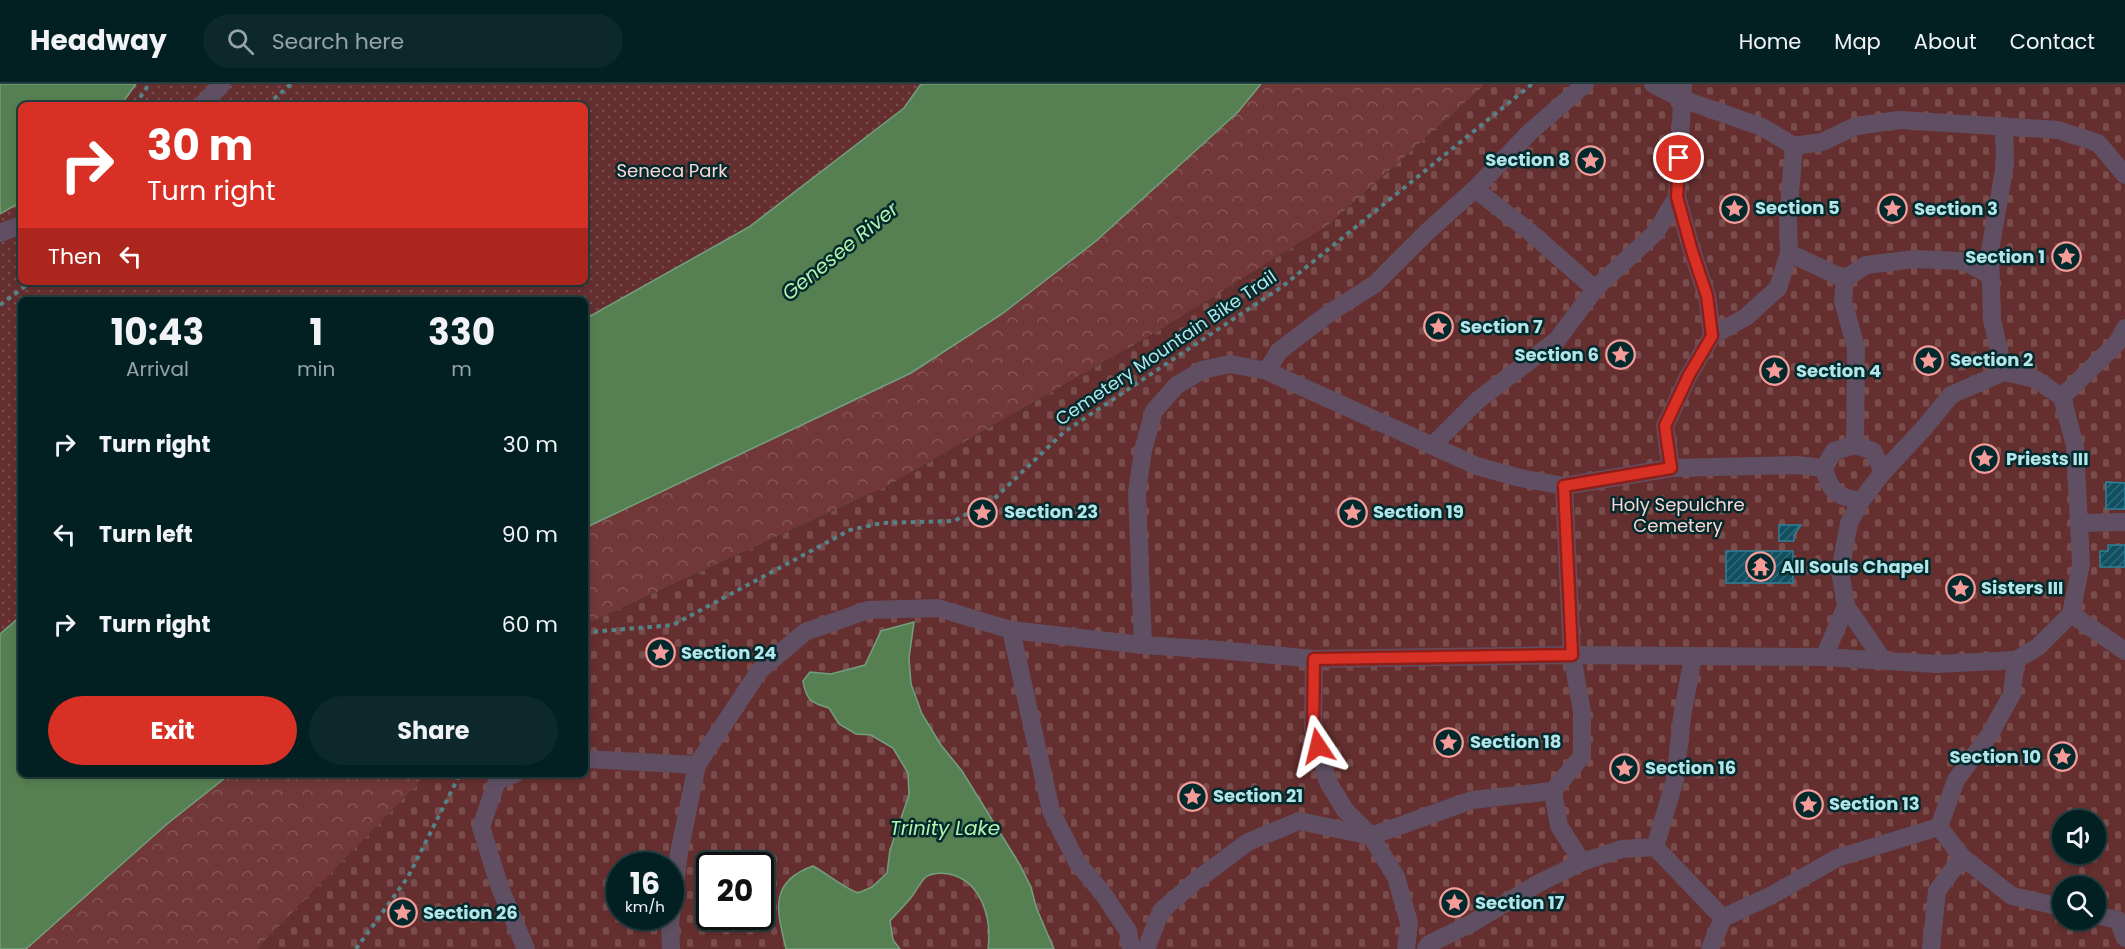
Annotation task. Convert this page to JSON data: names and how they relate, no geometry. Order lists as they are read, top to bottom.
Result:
{
  "streets": {
    "path": ["Cemetery Mountain Bike Trail"]
  },
  "water": ["Genesee River", "Trinity Lake"],
  "parks": ["Seneca Park", "Holy Sepulchre Cemetery"],
  "places": {
    "place": [
      "Section 8",
      "Section 5",
      "Section 3",
      "Section 1",
      "Section 7",
      "Section 6",
      "Section 2",
      "Section 4",
      "Priests III",
      "Section 23",
      "Section 19",
      "Sisters III",
      "Section 24",
      "Section 18",
      "Section 10",
      "Section 16",
      "Section 21",
      "Section 13",
      "Section 17",
      "Section 26"
    ],
    "temple": ["All Souls Chapel"]
  },
  "page": {
    "header": "Headway",
    "search": "Search here",
    "nav": [
      "Home",
      "Map",
      "About",
      "Contact"
    ],
    "turn": ["30 m", "Turn right"],
    "then": "Then",
    "eta": [
      "10:43",
      "Arrival",
      "1",
      "min",
      "330",
      "m"
    ],
    "list": [
      {
        "name": "Turn right",
        "value": "30 m"
      },
      {
        "name": "Turn left",
        "value": "90 m"
      },
      {
        "name": "Turn right",
        "value": "60 m"
      }
    ],
    "buttons": ["Exit", "Share"],
    "speed": "16 km/h",
    "limit": "20"
  }
}
